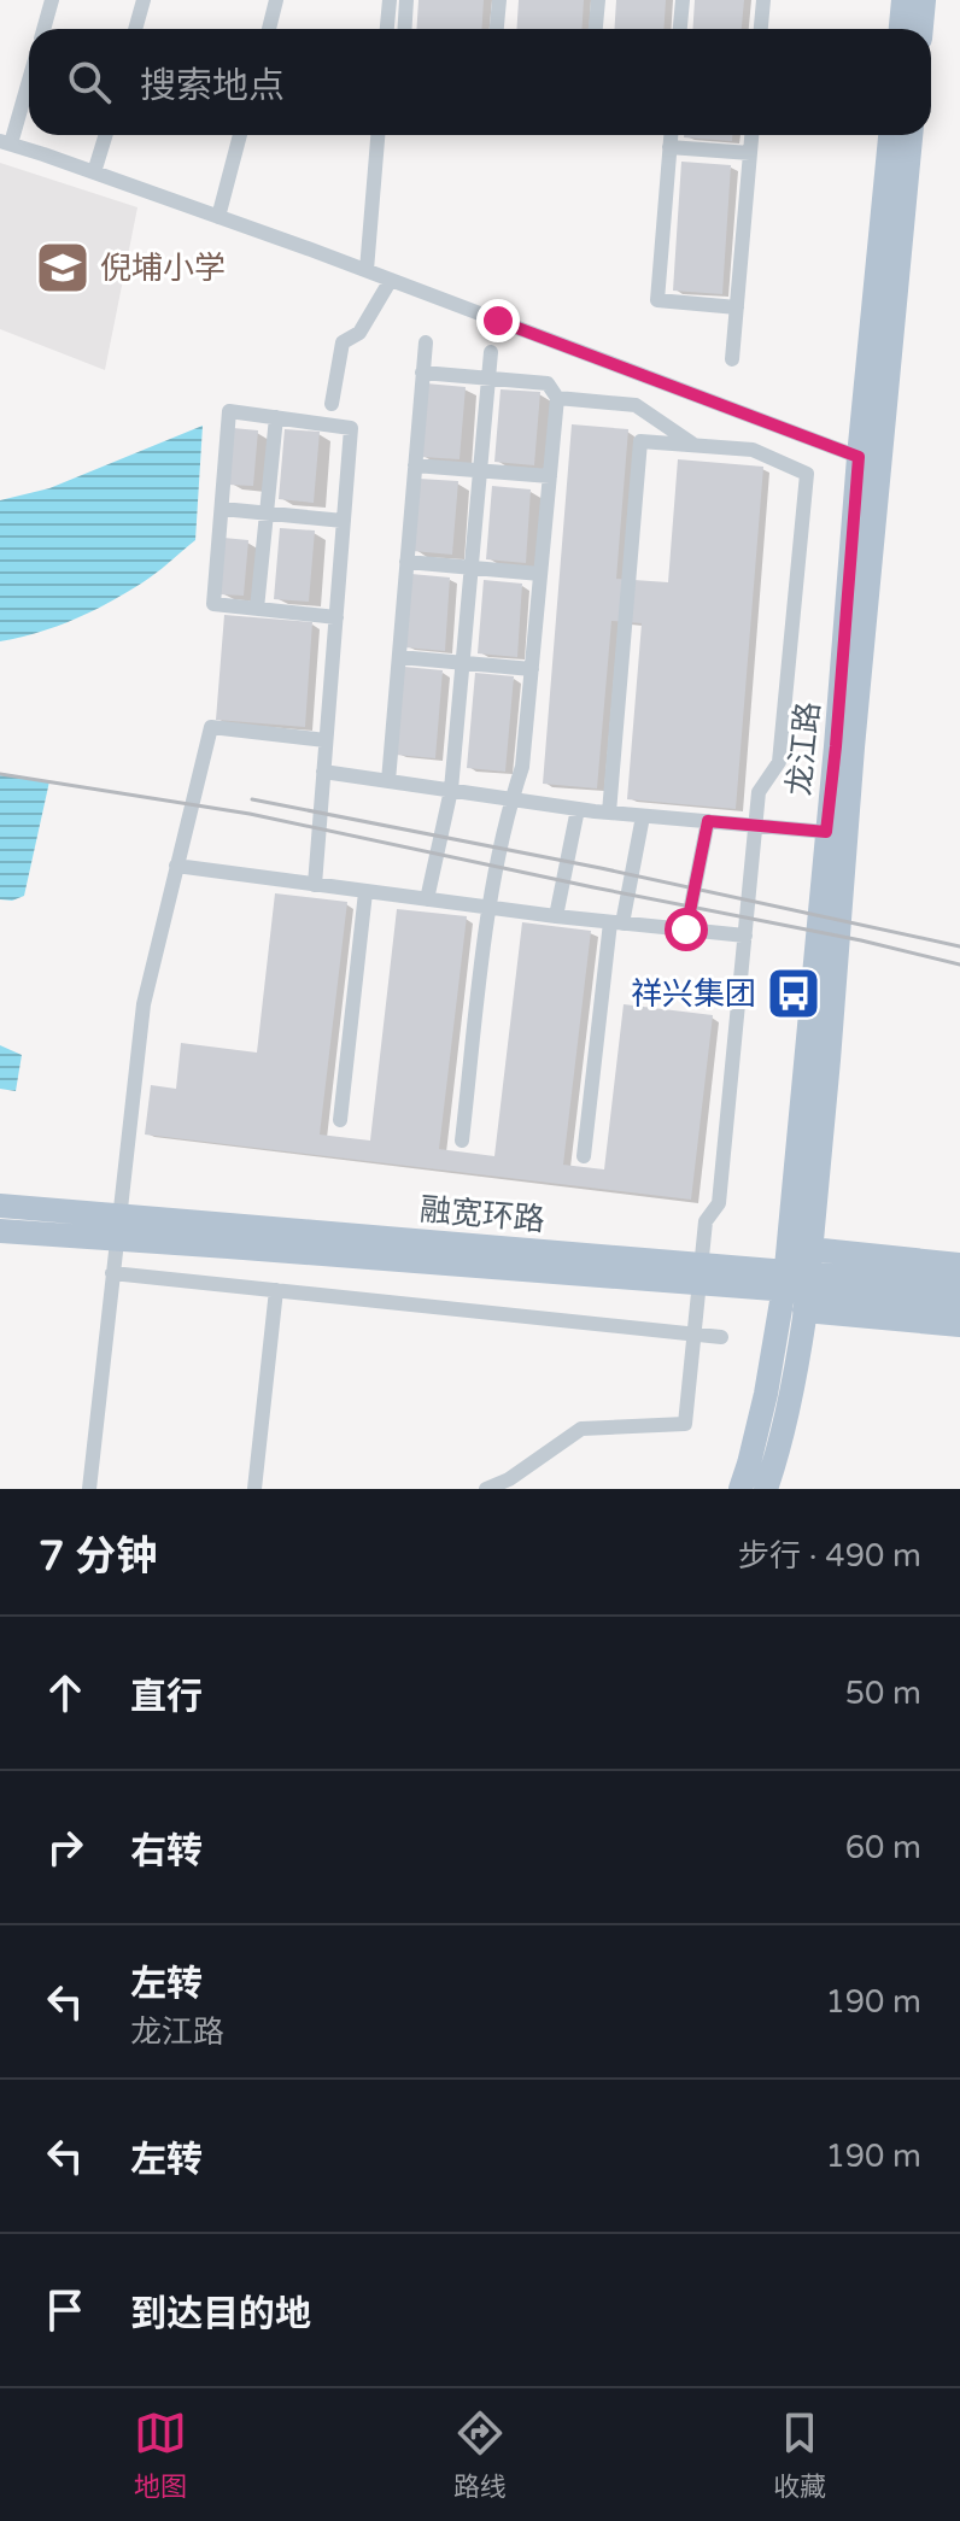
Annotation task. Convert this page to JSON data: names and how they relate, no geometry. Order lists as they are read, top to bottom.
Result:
{
  "streets": {
    "main road": ["龙江路", "融宽环路"]
  },
  "places": {
    "school or university": ["倪埔小学"],
    "bus stop": ["祥兴集团"]
  },
  "page": {
    "search": "搜索地点",
    "heading": ["7 分钟", "步行 · 490 m"],
    "list": [
      ["直行", "50 m"],
      ["右转", "60 m"],
      ["左转", "龙江路", "190 m"],
      ["左转", "190 m"],
      "到达目的地"
    ],
    "nav": ["地图", "路线", "收藏"]
  }
}
